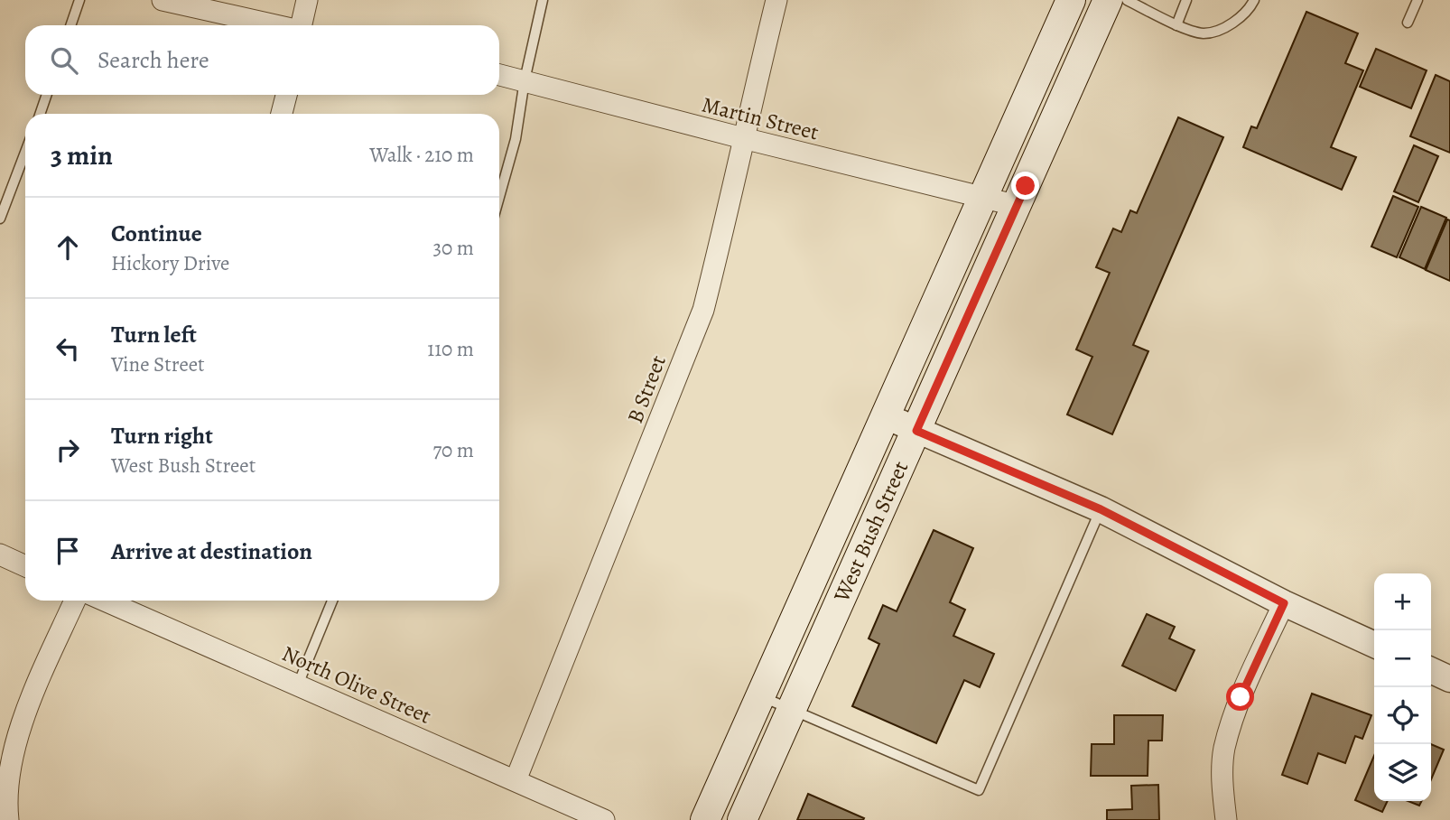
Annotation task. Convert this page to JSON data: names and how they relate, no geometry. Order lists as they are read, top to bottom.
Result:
{
  "streets": {
    "main road": ["West Bush Street"],
    "street": ["Martin Street", "B Street", "North Olive Street"]
  },
  "crossings": [
    ["Martin Street", "B Street"],
    ["Martin Street", "West Bush Street"],
    ["B Street", "North Olive Street"]
  ],
  "page": {
    "search": "Search here",
    "heading": ["3 min", "Walk · 210 m"],
    "list": [
      ["Continue", "Hickory Drive", "30 m"],
      ["Turn left", "Vine Street", "110 m"],
      ["Turn right", "West Bush Street", "70 m"],
      "Arrive at destination"
    ],
    "map_buttons": ["+", "−"]
  }
}
